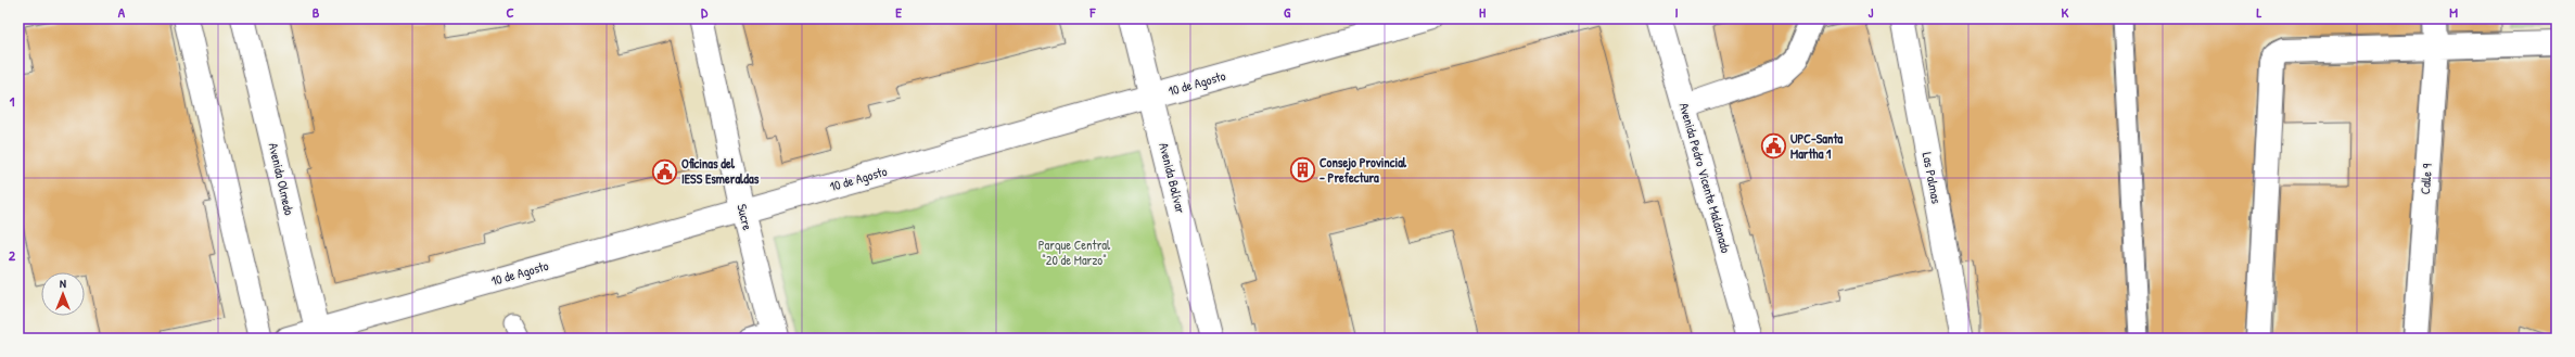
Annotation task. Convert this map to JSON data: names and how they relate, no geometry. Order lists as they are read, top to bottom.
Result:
{
  "streets": {
    "street": [
      "10 de Agosto",
      "Avenida Bolívar",
      "Avenida Pedro Vicente Maldonado",
      "Las Palmas",
      "Avenida Olmedo",
      "Calle 9",
      "Sucre"
    ]
  },
  "crossings": [
    ["10 de Agosto", "Avenida Bolívar"],
    ["10 de Agosto", "Avenida Olmedo"],
    ["10 de Agosto", "Sucre"]
  ],
  "parks": ["Parque Central \"20 de Marzo\""],
  "places": {
    "public building": ["UPC-Santa Martha 1", "Oficinas del IESS Esmeraldas"],
    "building": ["Consejo Provincial - Prefectura"]
  },
  "north": "top",
  "grid": {
    "columns": [
      "A",
      "B",
      "C",
      "D",
      "E",
      "F",
      "G",
      "H",
      "I",
      "J",
      "K",
      "L",
      "M"
    ],
    "rows": ["1", "2"]
  }
}
